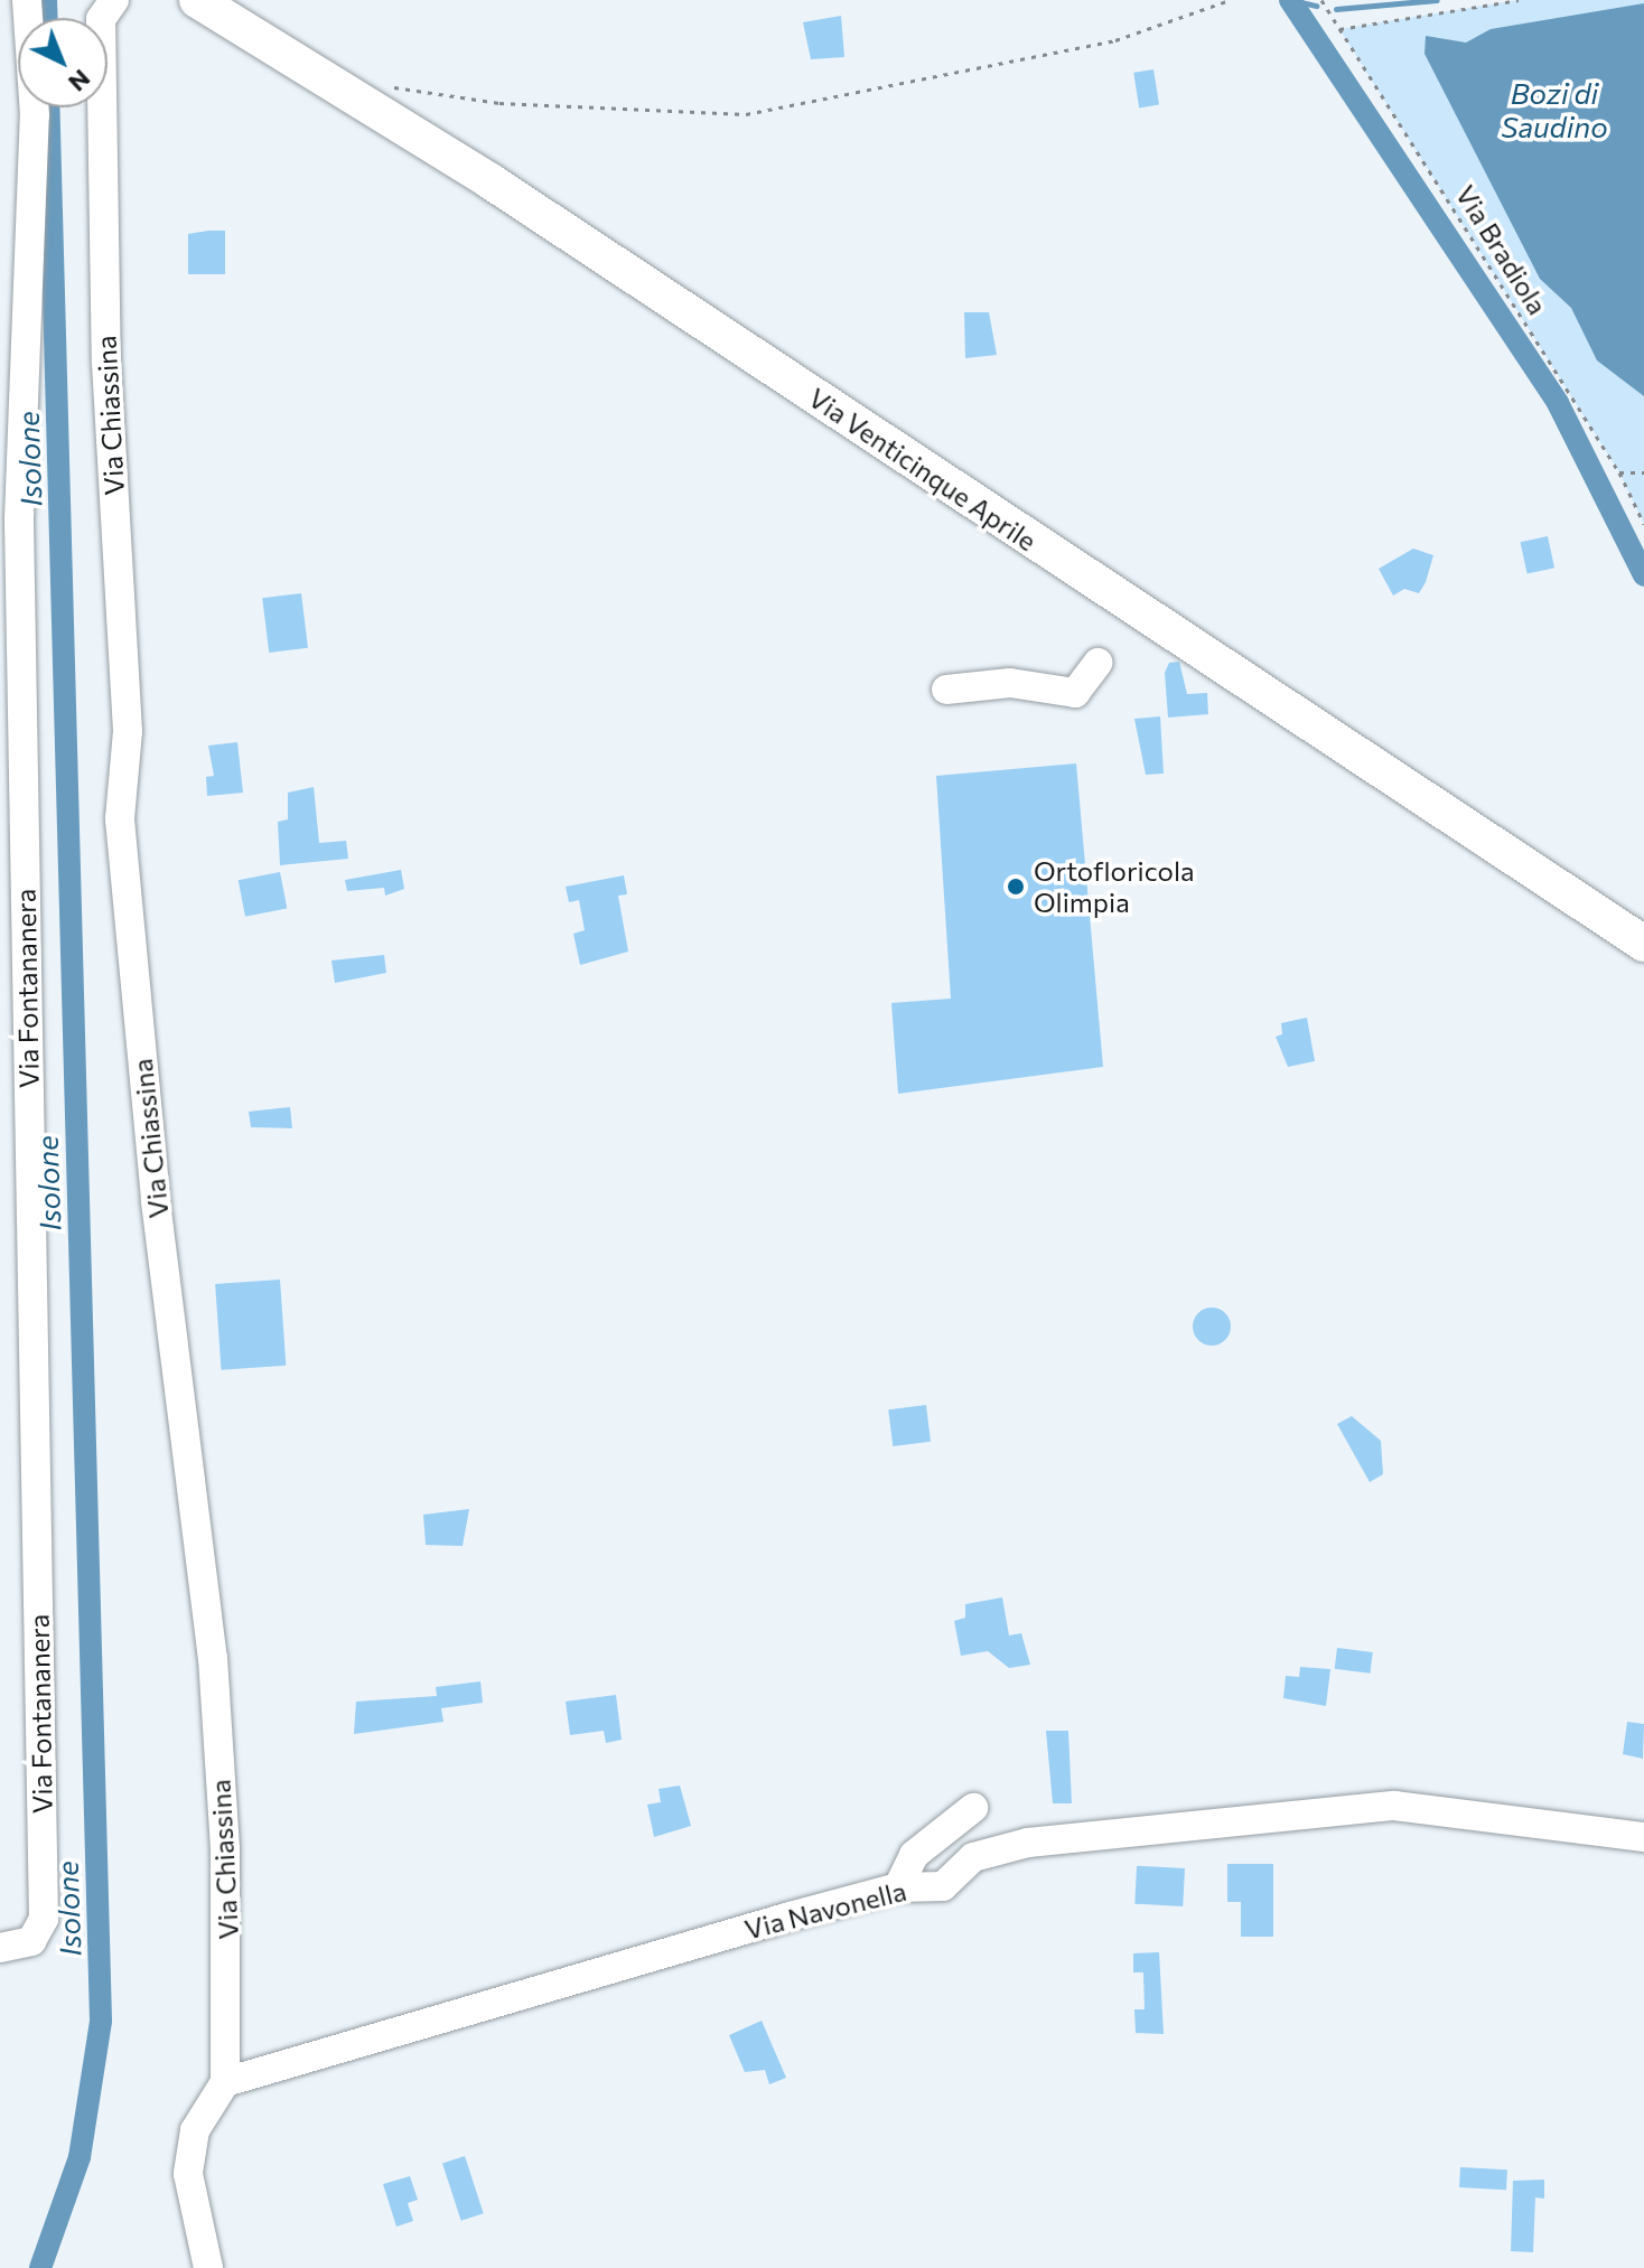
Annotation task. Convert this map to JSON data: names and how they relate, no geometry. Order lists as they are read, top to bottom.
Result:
{
  "streets": {
    "main road": ["Via Venticinque Aprile"],
    "street": ["Via Chiassina", "Via Fontananera", "Via Navonella"],
    "path": ["Via Bradiola"]
  },
  "crossings": [
    ["Via Chiassina", "Via Navonella"]
  ],
  "water": ["Bozi di Saudino", "Isolone"],
  "places": ["Ortofloricola Olimpia"],
  "north": "bottom right"
}
